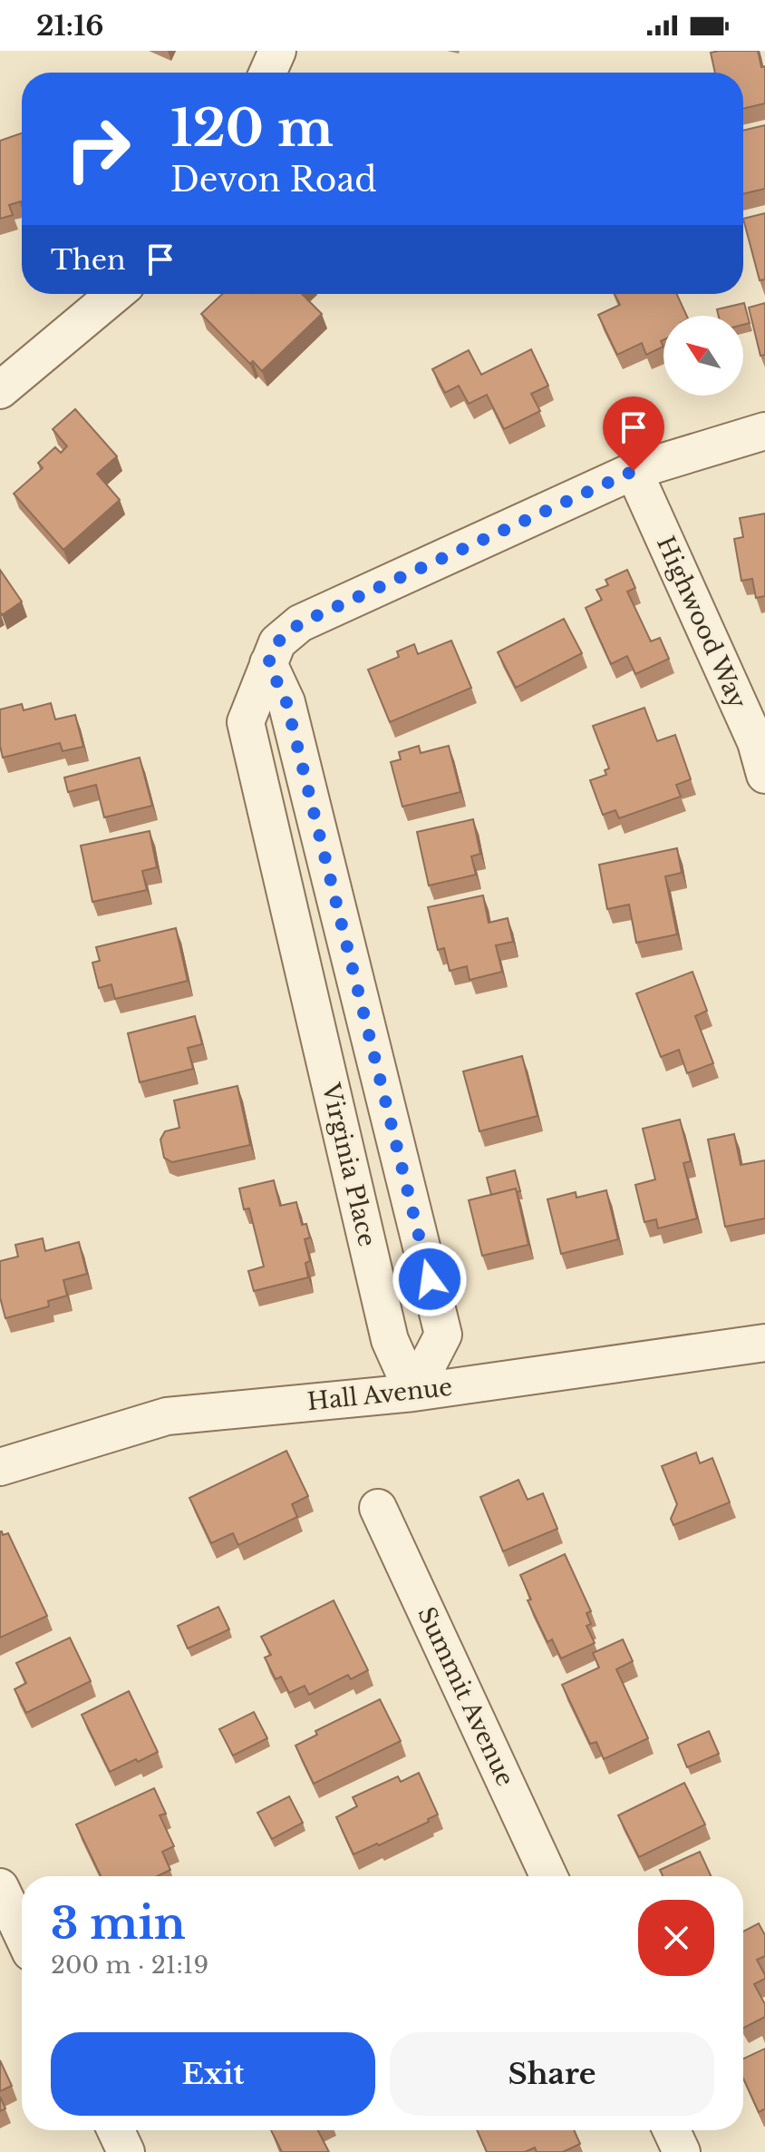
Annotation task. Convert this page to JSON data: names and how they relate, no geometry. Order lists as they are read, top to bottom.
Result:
{
  "streets": {
    "street": [
      "Highwood Way",
      "Virginia Place",
      "Hall Avenue",
      "Summit Avenue"
    ]
  },
  "crossings": [
    ["Highwood Way", "Virginia Place"],
    ["Virginia Place", "Hall Avenue"]
  ],
  "north": "top left",
  "page": {
    "status": "21:16",
    "turn": ["120 m", "Devon Road"],
    "then": "Then",
    "heading": ["3 min", "200 m · 21:19"],
    "buttons": ["Exit", "Share"]
  }
}
